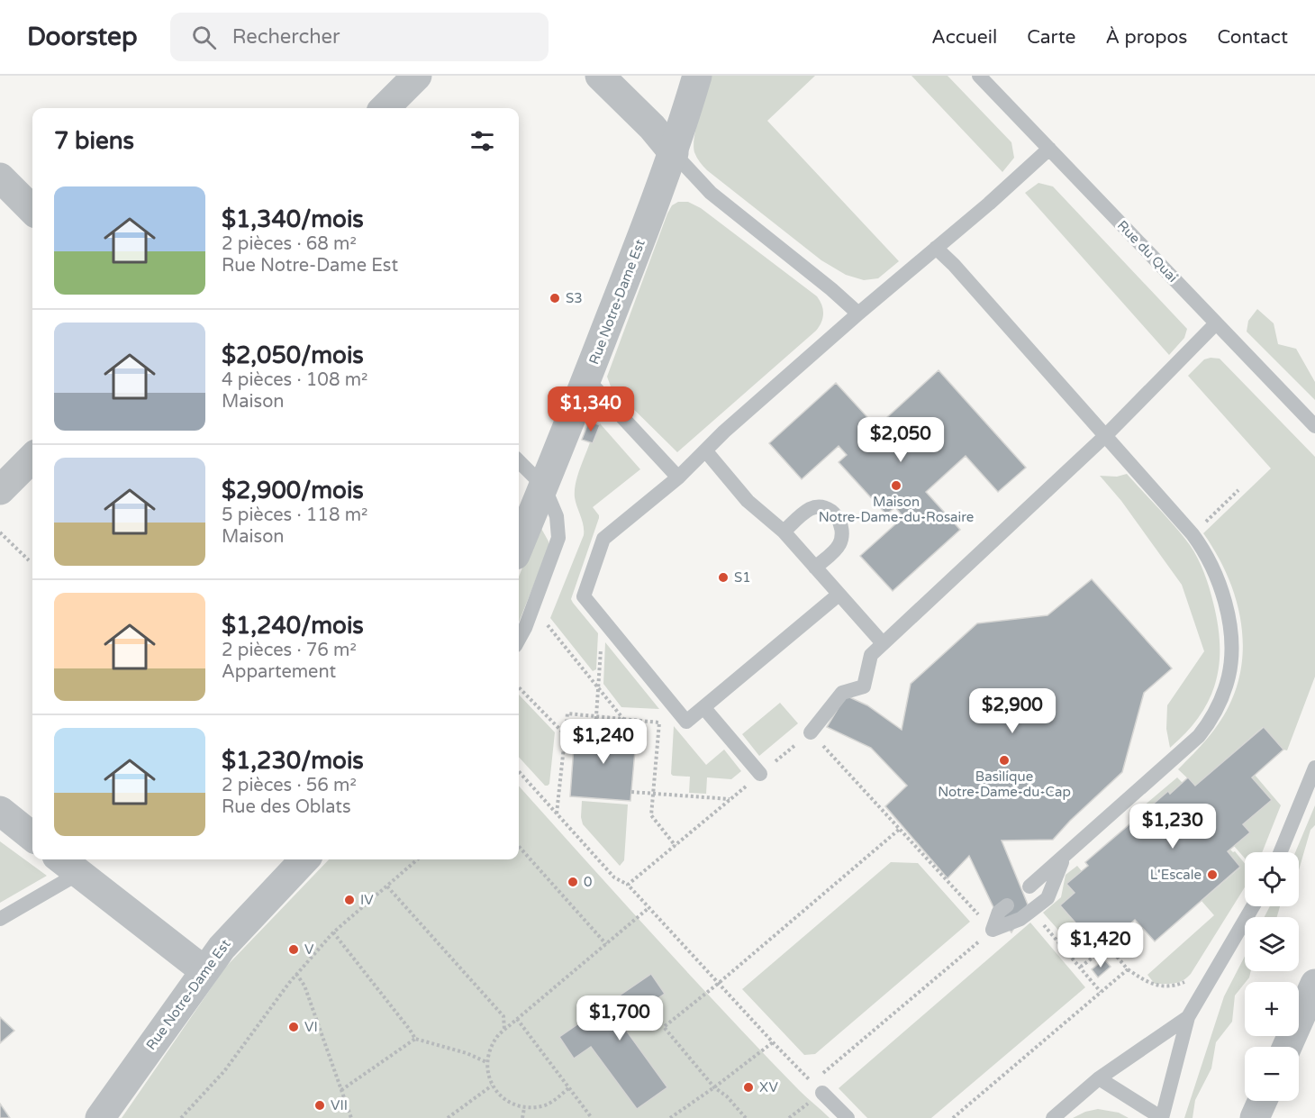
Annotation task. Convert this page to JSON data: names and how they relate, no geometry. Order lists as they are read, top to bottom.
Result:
{
  "streets": {
    "street": ["Rue Notre-Dame Est"],
    "lane": ["Rue du Quai"]
  },
  "places": [
    "S3",
    "Maison Notre-Dame-du-Rosaire",
    "S1",
    "Basilique Notre-Dame-du-Cap",
    "L'Escale",
    "0",
    "IV",
    "V",
    "VI",
    "XV",
    "VII"
  ],
  "page": {
    "header": "Doorstep",
    "search": "Rechercher",
    "nav": [
      "Accueil",
      "Carte",
      "À propos",
      "Contact"
    ],
    "heading": "7 biens",
    "list": [
      {
        "name": "$1,340/mois",
        "note": "2 pièces · 68 m² · Rue Notre-Dame Est"
      },
      {
        "name": "$2,050/mois",
        "note": "4 pièces · 108 m² · Maison"
      },
      {
        "name": "$2,900/mois",
        "note": "5 pièces · 118 m² · Maison"
      },
      {
        "name": "$1,240/mois",
        "note": "2 pièces · 76 m² · Appartement"
      },
      {
        "name": "$1,230/mois",
        "note": "2 pièces · 56 m² · Rue des Oblats"
      }
    ],
    "price": [
      "$1,340",
      "$2,050",
      "$2,900",
      "$1,240",
      "$1,230",
      "$1,420",
      "$1,700"
    ],
    "map_buttons": ["+", "−"]
  }
}
